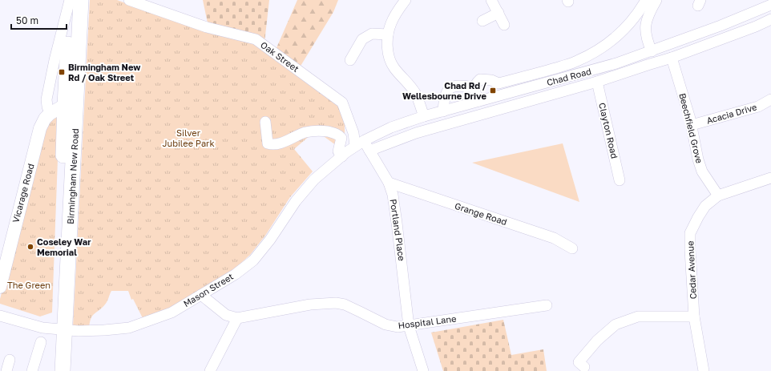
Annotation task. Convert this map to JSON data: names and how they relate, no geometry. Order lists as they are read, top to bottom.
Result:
{
  "streets": {
    "highway": ["Birmingham New Road"],
    "main road": ["Vicarage Road"],
    "street": [
      "Oak Street",
      "Chad Road",
      "Acacia Drive",
      "Beechfield Grove",
      "Clayton Road",
      "Grange Road",
      "Portland Place",
      "Cedar Avenue",
      "Mason Street",
      "Hospital Lane"
    ]
  },
  "crossings": [
    ["Oak Street", "Mason Street"],
    ["Chad Road", "Beechfield Grove"],
    ["Chad Road", "Clayton Road"],
    ["Chad Road", "Portland Place"],
    ["Chad Road", "Mason Street"],
    ["Acacia Drive", "Beechfield Grove"],
    ["Beechfield Grove", "Cedar Avenue"],
    ["Birmingham New Road", "Vicarage Road"],
    ["Birmingham New Road", "Mason Street"],
    ["Grange Road", "Portland Place"],
    ["Portland Place", "Mason Street"],
    ["Portland Place", "Hospital Lane"]
  ],
  "parks": ["Silver Jubilee Park", "The Green"],
  "places": {
    "transit": ["Birmingham New Rd / Oak Street", "Chad Rd / Wellesbourne Drive"],
    "other": ["Coseley War Memorial"]
  },
  "scale_bar": "50 m"
}
